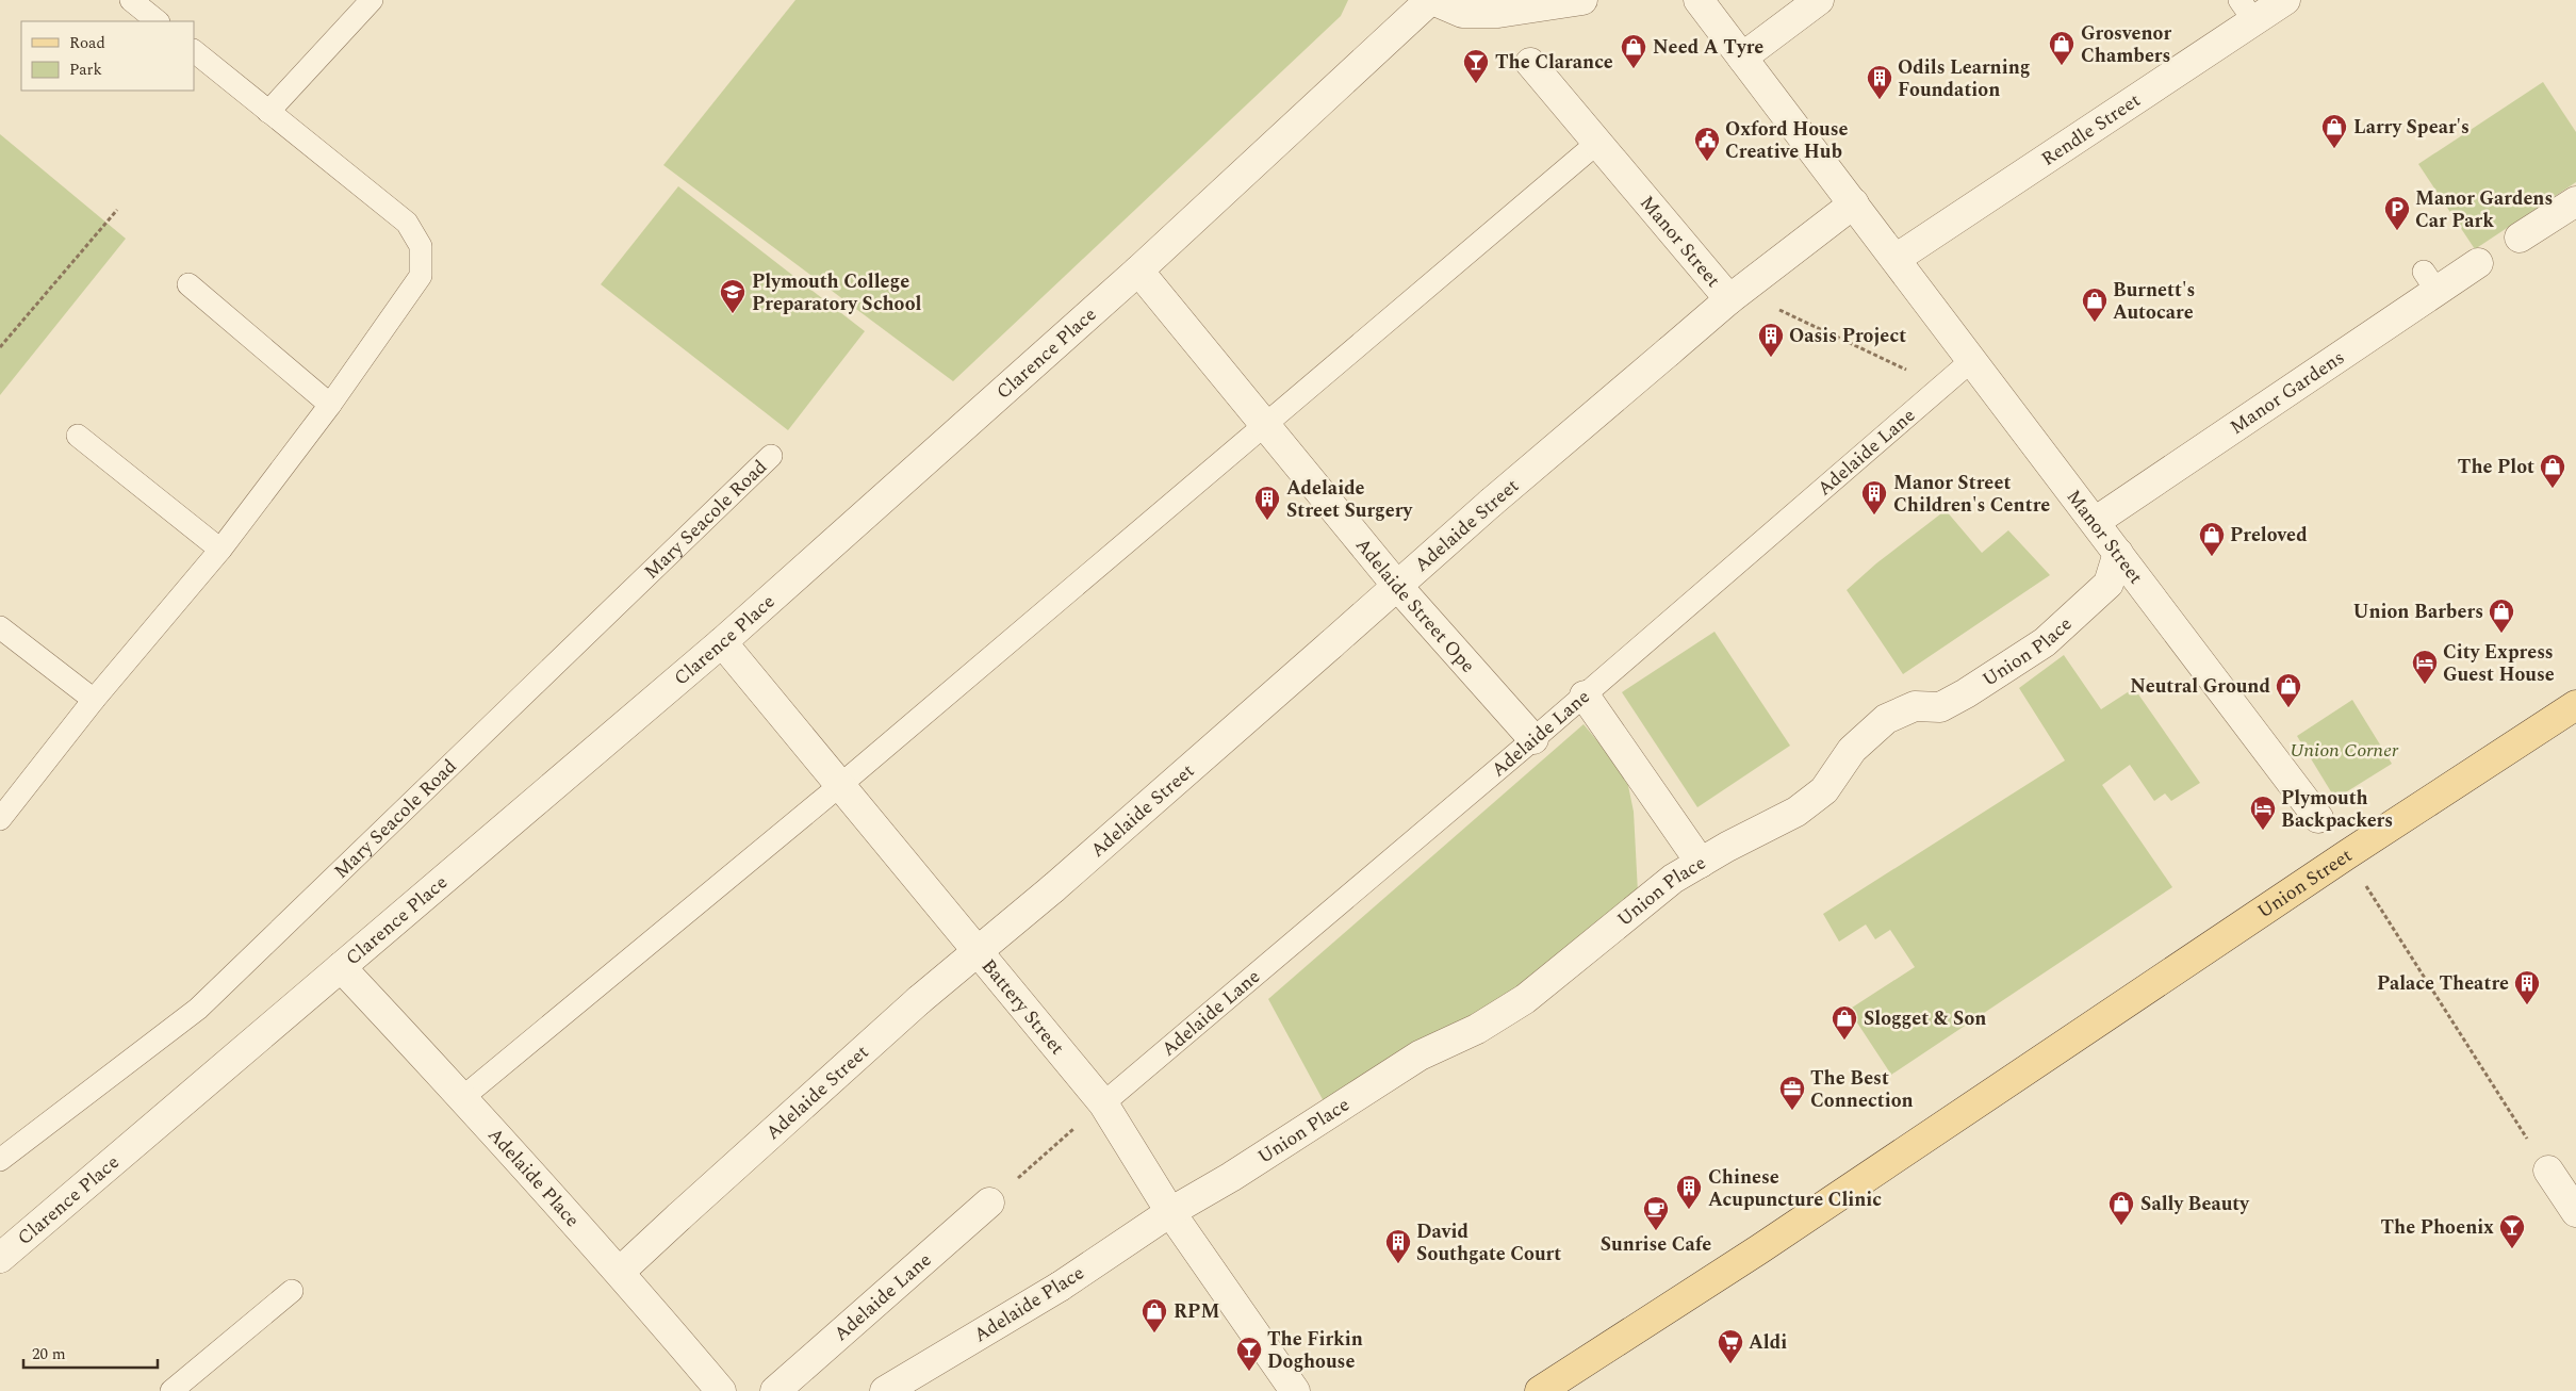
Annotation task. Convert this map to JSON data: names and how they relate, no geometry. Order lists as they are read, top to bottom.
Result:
{
  "streets": {
    "main road": ["Union Street"],
    "street": [
      "Rendle Street",
      "Manor Street",
      "Clarence Place",
      "Manor Gardens",
      "Adelaide Lane",
      "Adelaide Street",
      "Adelaide Street Ope",
      "Union Place",
      "Battery Street",
      "Adelaide Place"
    ],
    "lane": ["Mary Seacole Road"]
  },
  "crossings": [
    ["Rendle Street", "Manor Street"],
    ["Manor Street", "Manor Gardens"],
    ["Manor Street", "Adelaide Lane"],
    ["Manor Street", "Adelaide Street"],
    ["Manor Street", "Union Place"],
    ["Clarence Place", "Adelaide Street Ope"],
    ["Clarence Place", "Battery Street"],
    ["Clarence Place", "Adelaide Place"],
    ["Adelaide Lane", "Adelaide Street Ope"],
    ["Adelaide Lane", "Battery Street"],
    ["Adelaide Street", "Adelaide Street Ope"],
    ["Adelaide Street", "Battery Street"],
    ["Adelaide Street", "Adelaide Place"],
    ["Union Place", "Battery Street"],
    ["Union Place", "Adelaide Place"],
    ["Battery Street", "Adelaide Place"]
  ],
  "parks": ["Union Corner"],
  "places": {
    "shop": [
      "Grosvenor Chambers",
      "Need A Tyre",
      "Larry Spear's",
      "Burnett's Autocare",
      "The Plot",
      "Preloved",
      "Union Barbers",
      "Neutral Ground",
      "Slogget & Son",
      "Sally Beauty",
      "RPM"
    ],
    "bar": ["The Clarance", "The Phoenix", "The Firkin Doghouse"],
    "building": [
      "Odils Learning Foundation",
      "Oasis Project",
      "Manor Street Children's Centre",
      "Adelaide Street Surgery",
      "Palace Theatre",
      "Chinese Acupuncture Clinic",
      "David Southgate Court"
    ],
    "public building": ["Oxford House Creative Hub"],
    "parking": ["Manor Gardens Car Park"],
    "school or university": ["Plymouth College Preparatory School"],
    "hotel": ["City Express Guest House", "Plymouth Backpackers"],
    "office": ["The Best Connection"],
    "cafe": ["Sunrise Cafe"],
    "supermarket": ["Aldi"]
  },
  "legend": ["Road", "Park"],
  "scale_bar": "20 m"
}
